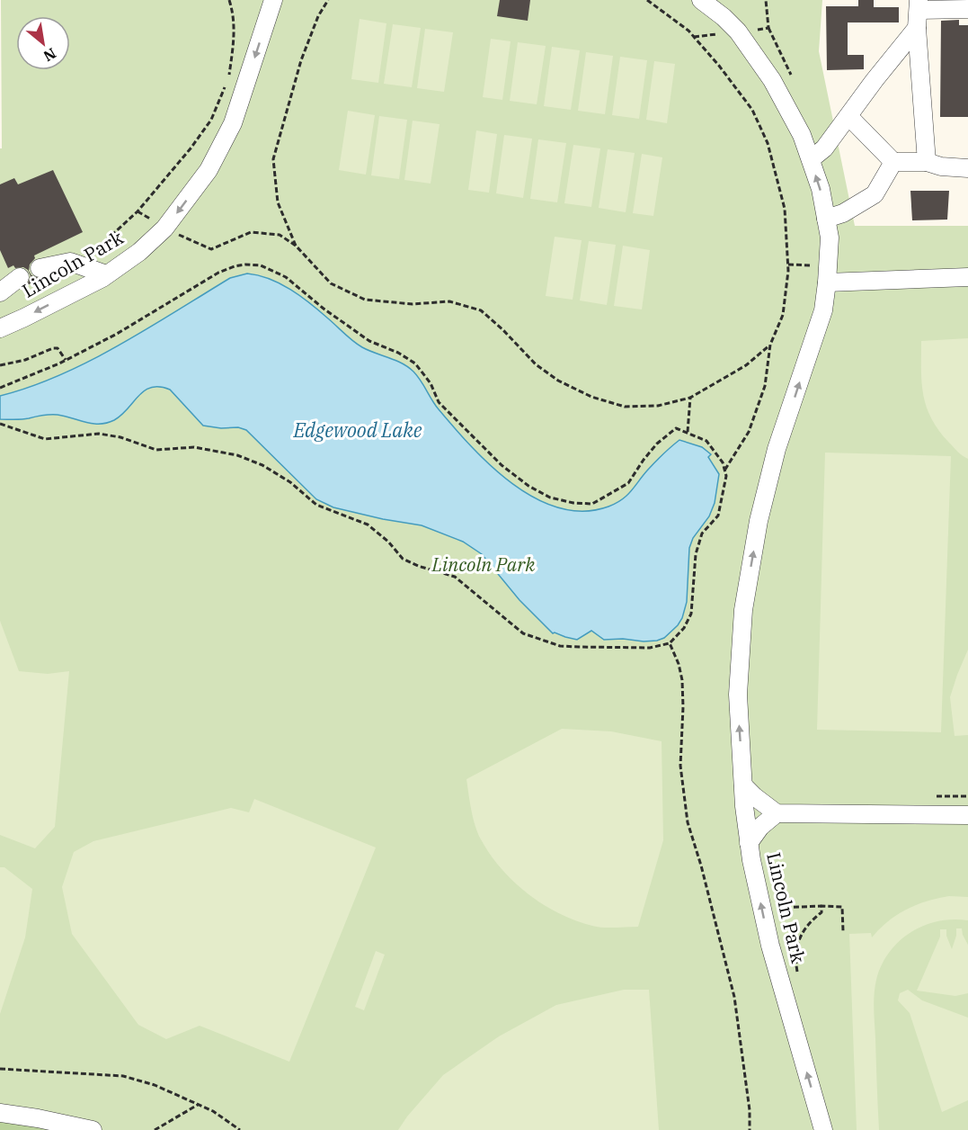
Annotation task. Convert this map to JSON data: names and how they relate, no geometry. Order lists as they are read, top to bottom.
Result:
{
  "streets": {
    "street": ["Lincoln Park"]
  },
  "water": ["Edgewood Lake"],
  "parks": ["Lincoln Park"],
  "north": "bottom right"
}
